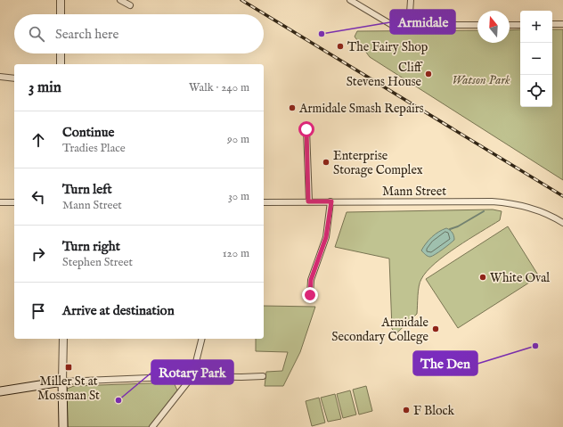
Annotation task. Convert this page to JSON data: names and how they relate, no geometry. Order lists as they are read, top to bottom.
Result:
{
  "streets": {
    "street": ["Mann Street"]
  },
  "parks": ["Watson Park"],
  "places": {
    "other": [
      "Armidale",
      "The Fairy Shop",
      "Cliff Stevens House",
      "Armidale Smash Repairs",
      "Enterprise Storage Complex",
      "White Oval",
      "Armidale Secondary College",
      "The Den",
      "Rotary Park",
      "F Block"
    ],
    "transit": ["Miller St at Mossman St"]
  },
  "north": "top",
  "page": {
    "map_buttons": ["+", "−"],
    "search": "Search here",
    "heading": ["3 min", "Walk · 240 m"],
    "list": [
      ["Continue", "Tradies Place", "90 m"],
      ["Turn left", "Mann Street", "30 m"],
      ["Turn right", "Stephen Street", "120 m"],
      "Arrive at destination"
    ]
  }
}
